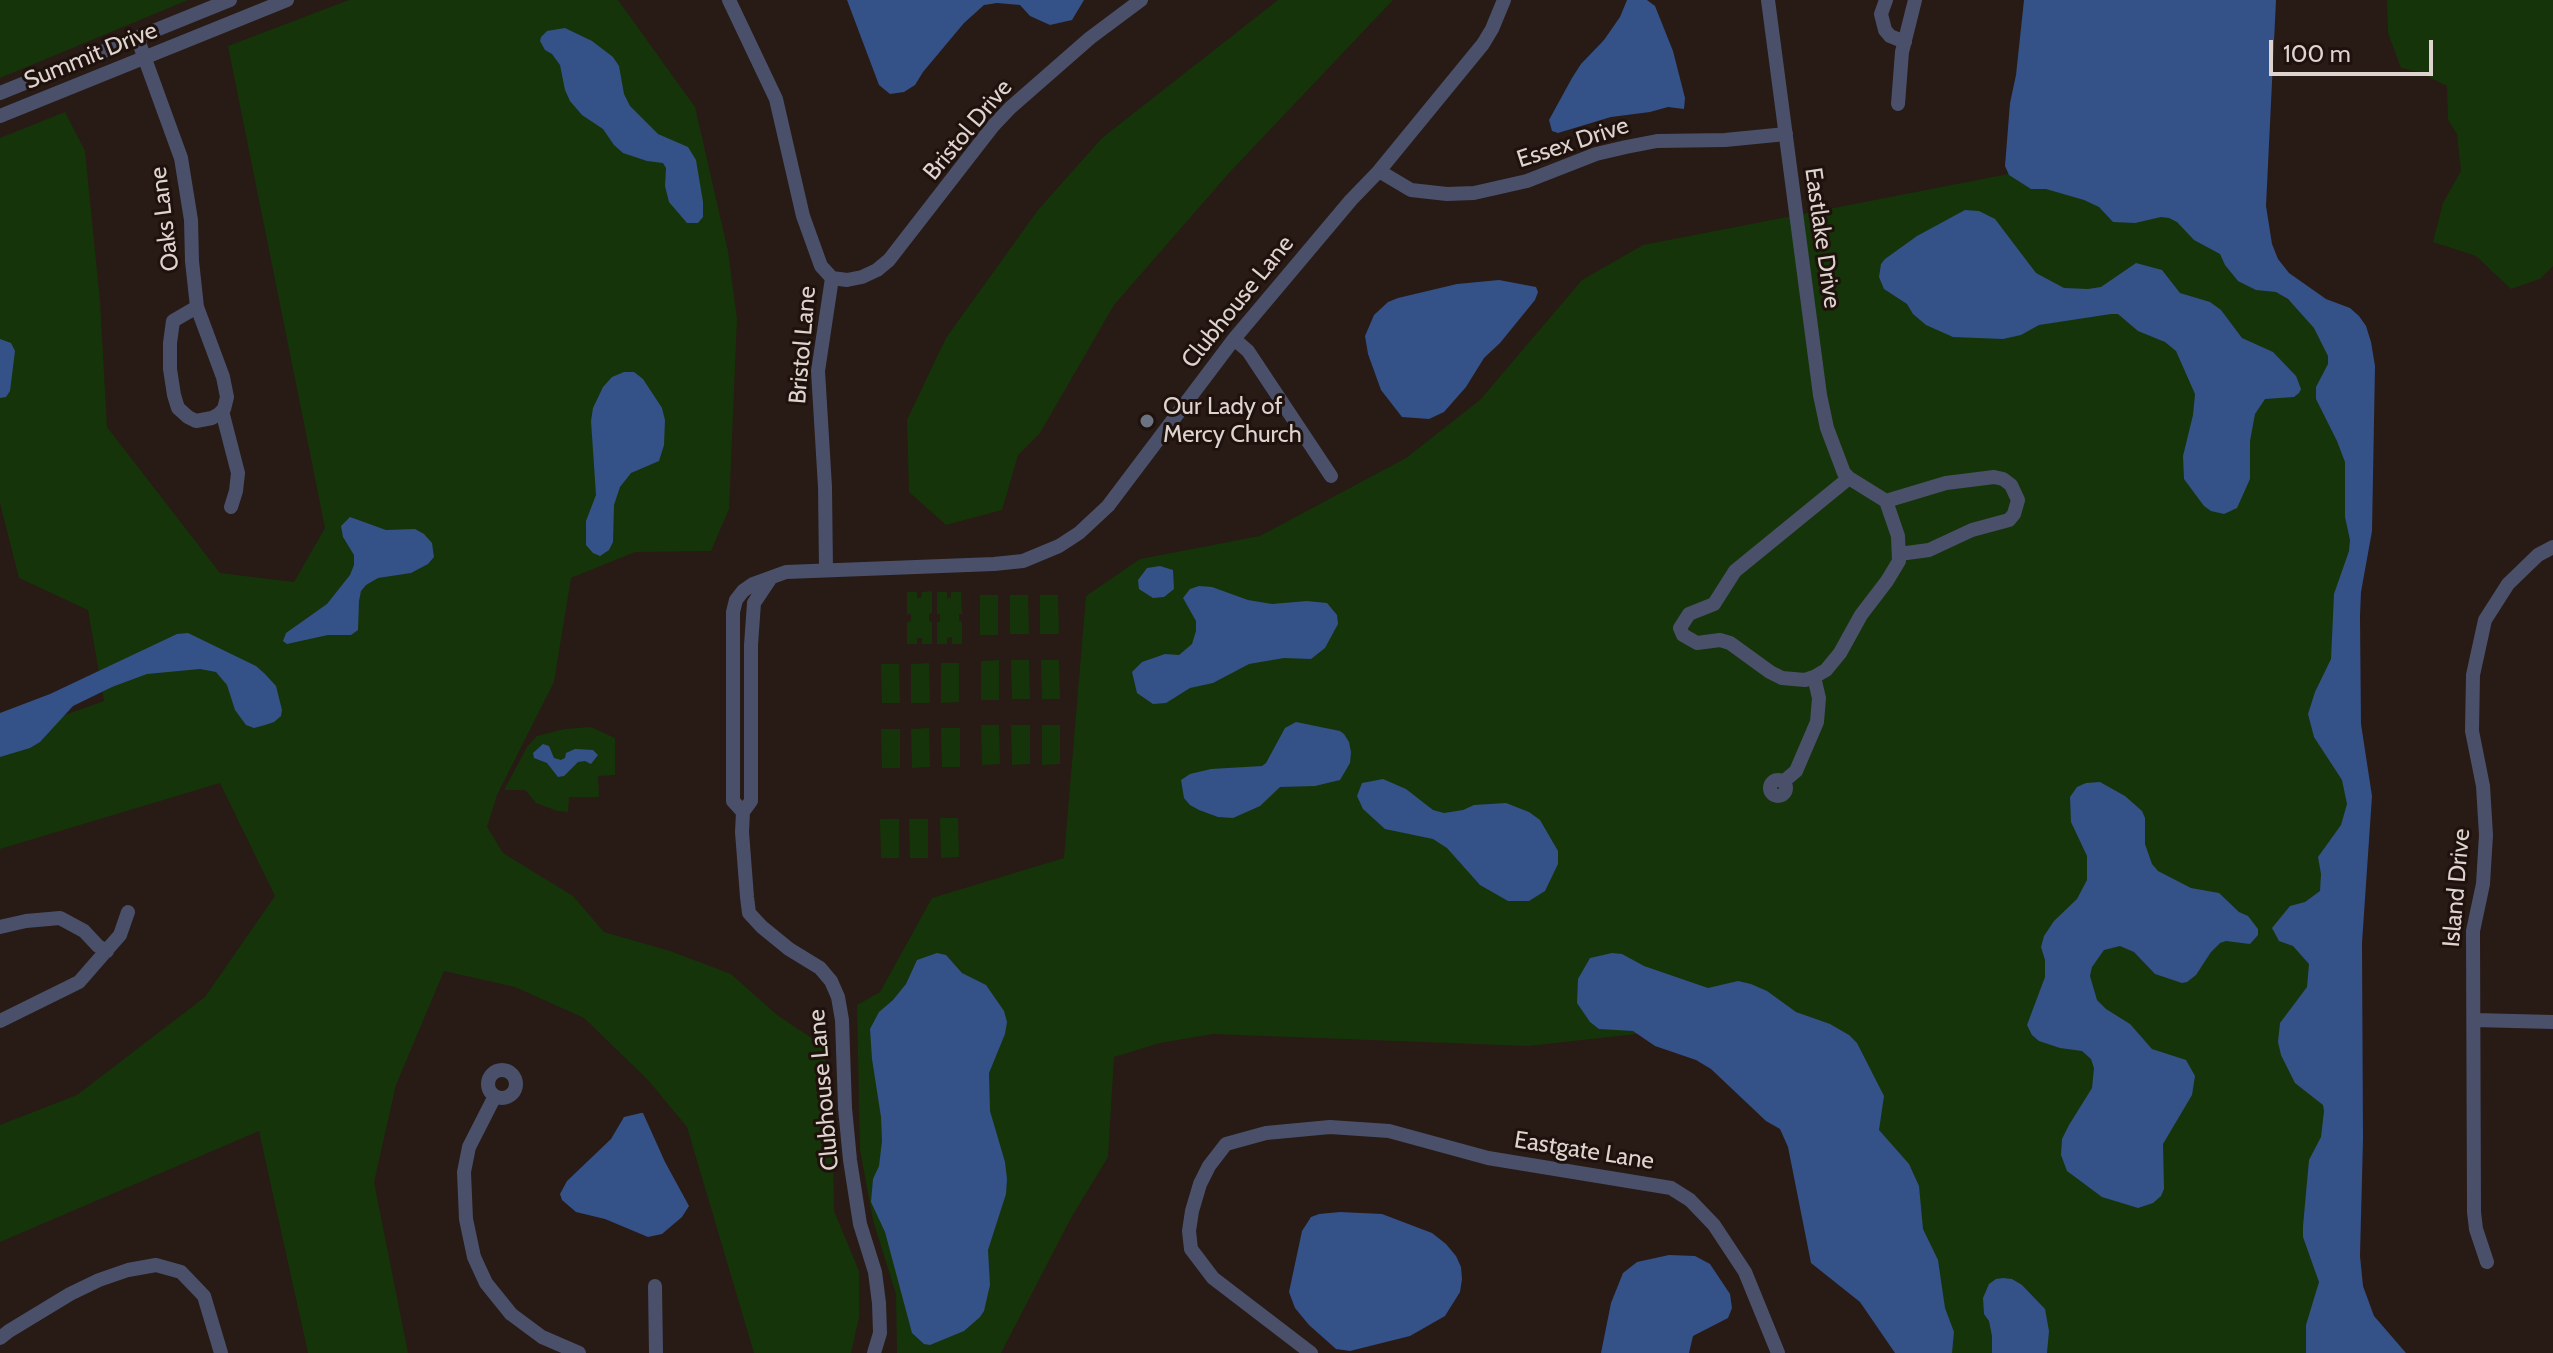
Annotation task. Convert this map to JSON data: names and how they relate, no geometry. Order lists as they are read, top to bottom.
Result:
{
  "streets": {
    "street": [
      "Summit Drive",
      "Bristol Drive",
      "Essex Drive",
      "Oaks Lane",
      "Eastlake Drive",
      "Clubhouse Lane",
      "Bristol Lane",
      "Island Drive",
      "Eastgate Lane"
    ]
  },
  "crossings": [
    ["Summit Drive", "Oaks Lane"],
    ["Bristol Drive", "Bristol Lane"],
    ["Essex Drive", "Eastlake Drive"],
    ["Essex Drive", "Clubhouse Lane"],
    ["Clubhouse Lane", "Bristol Lane"]
  ],
  "places": ["Our Lady of Mercy Church"],
  "scale_bar": "100 m"
}
